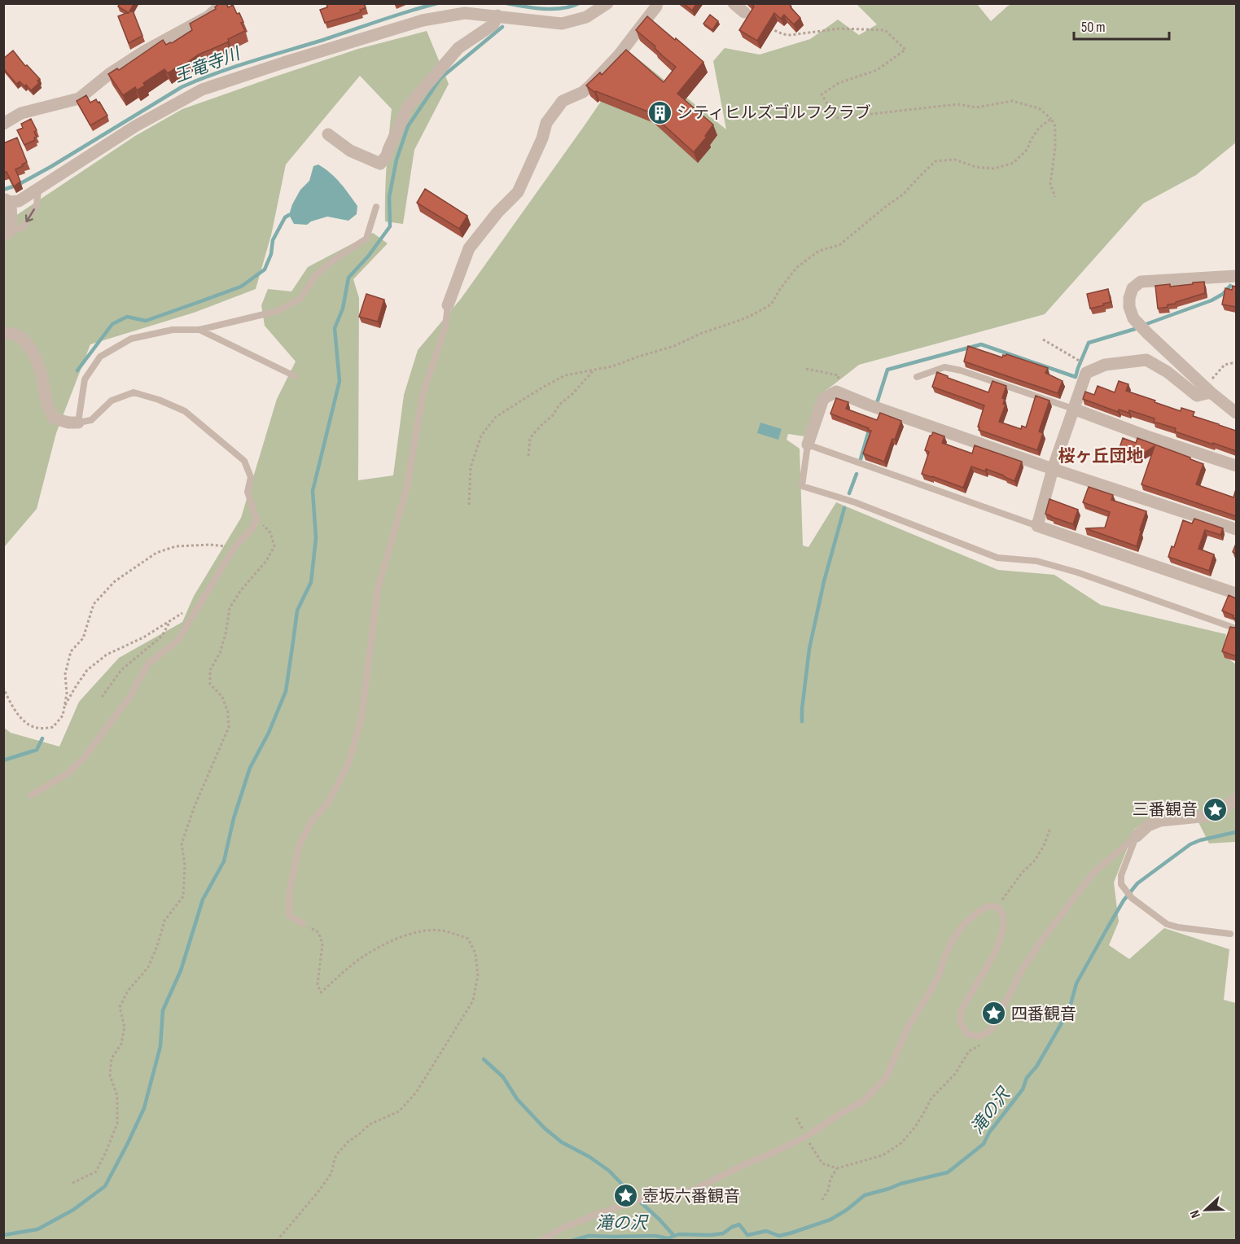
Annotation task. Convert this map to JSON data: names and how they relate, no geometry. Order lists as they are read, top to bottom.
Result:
{
  "districts": ["桜ヶ丘団地"],
  "water": ["王竜寺川", "滝の沢"],
  "places": {
    "building": ["シティヒルズゴルフクラブ"],
    "place": ["三番観音", "四番観音", "壺坂六番観音"]
  },
  "scale_bar": "50 m",
  "north": "left"
}
